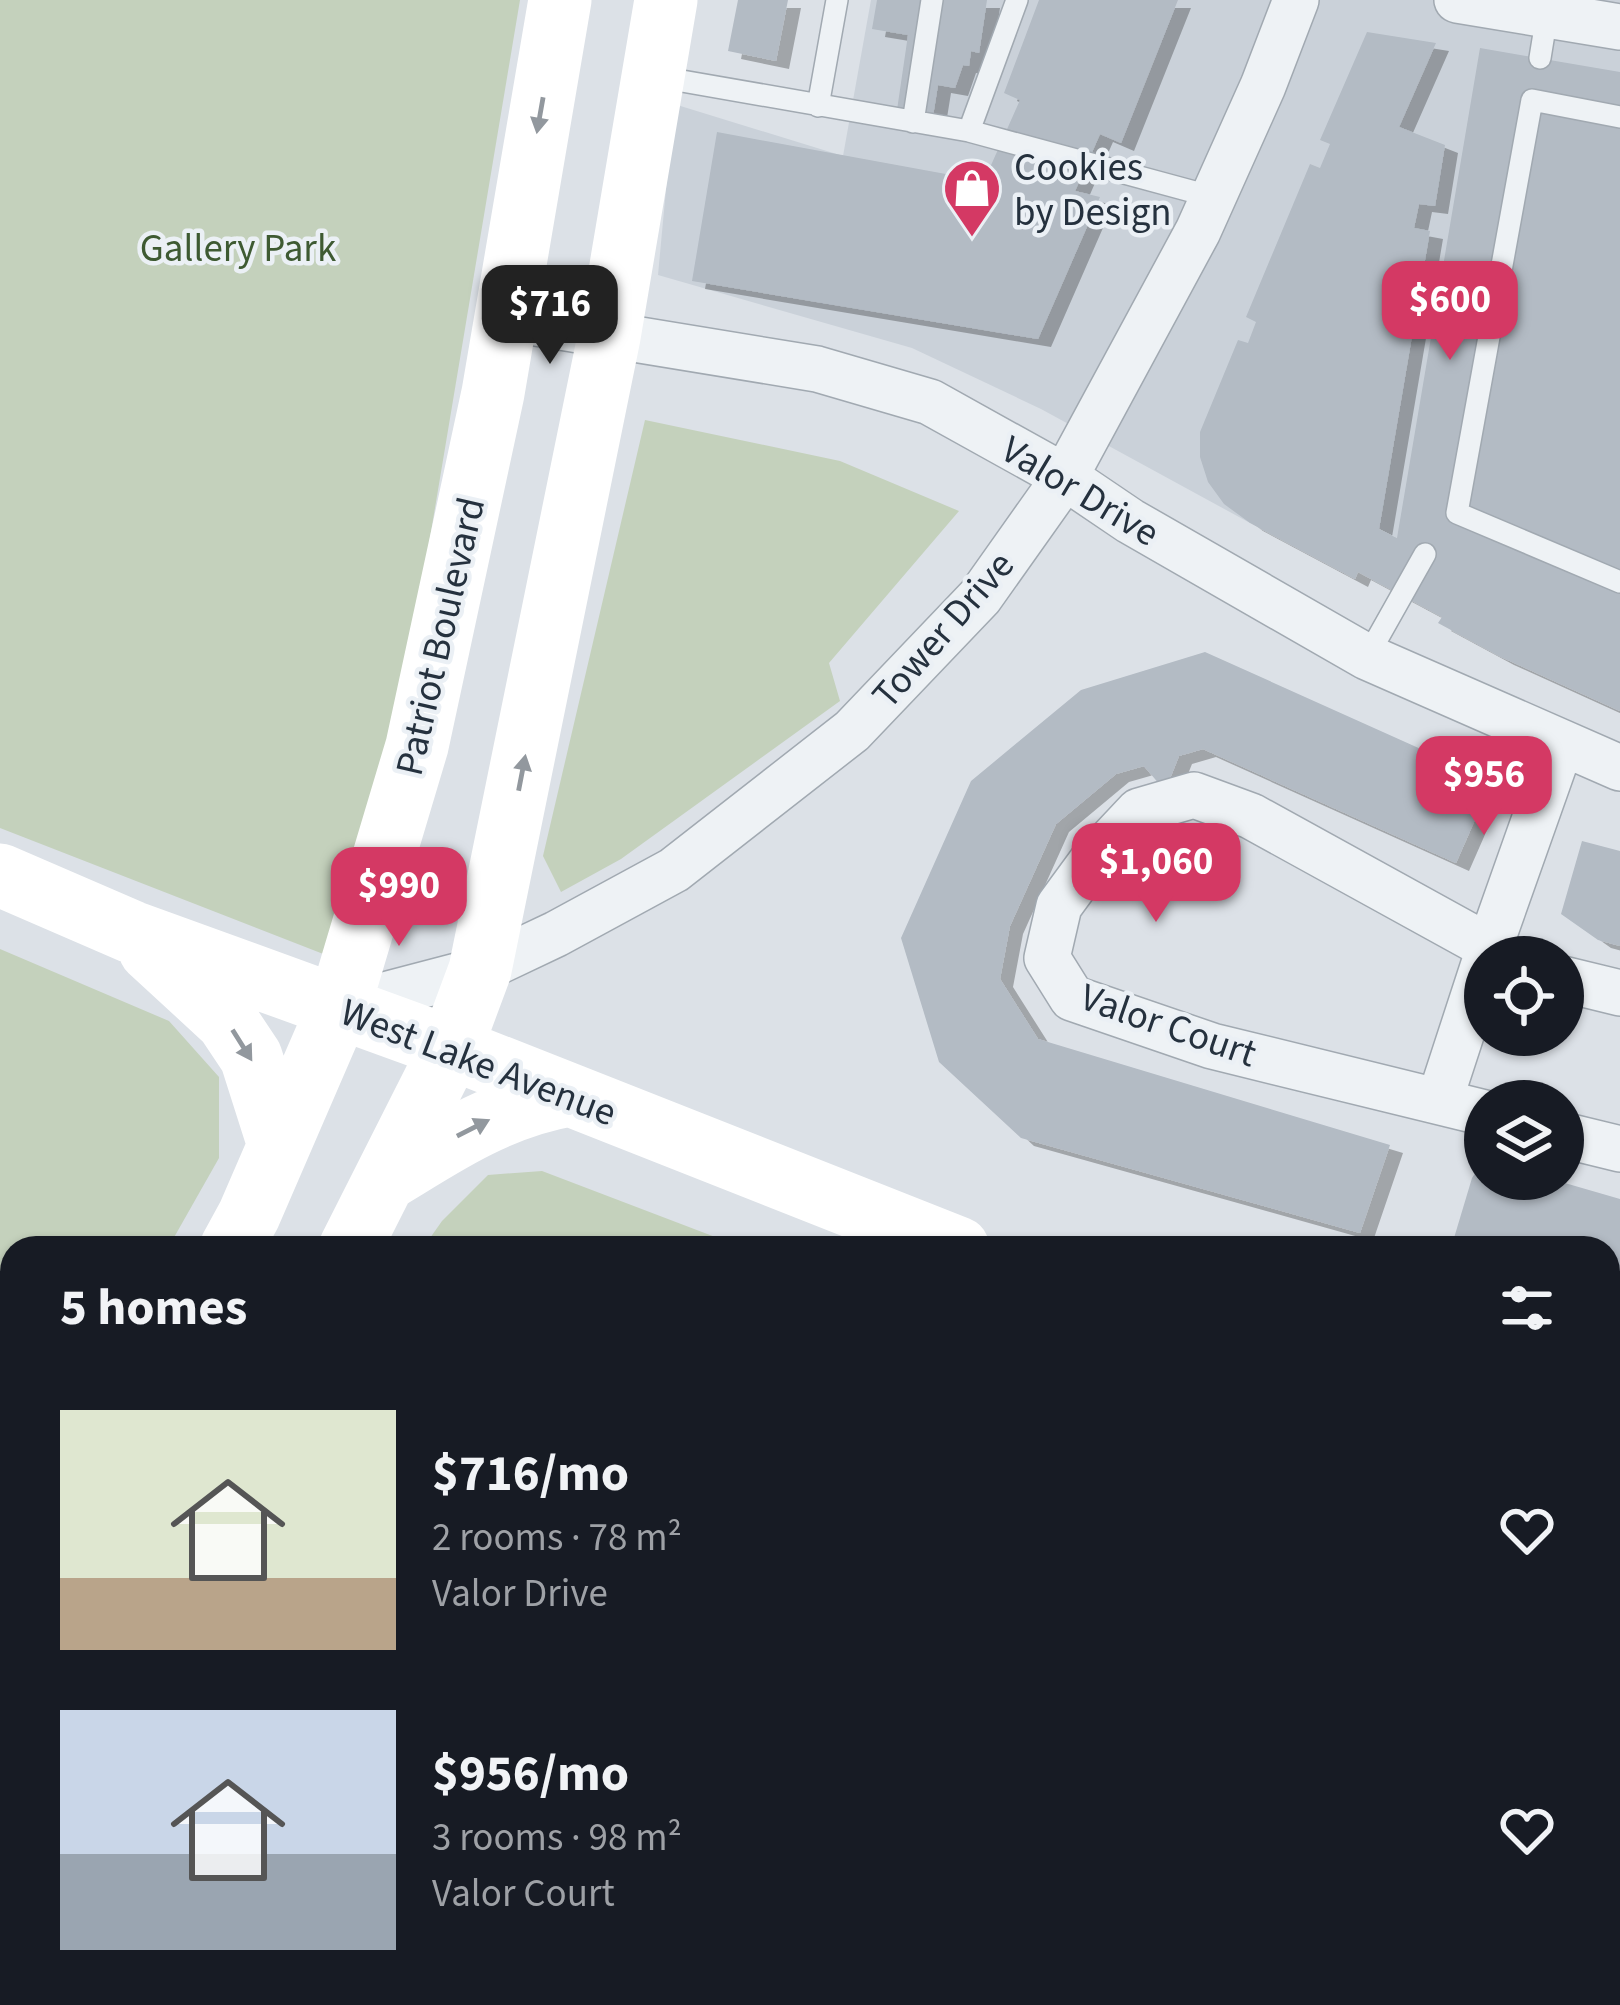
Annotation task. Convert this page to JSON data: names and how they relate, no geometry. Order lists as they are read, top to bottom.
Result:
{
  "streets": {
    "main road": ["Patriot Boulevard", "West Lake Avenue"],
    "street": ["Valor Drive", "Tower Drive", "Valor Court"]
  },
  "crossings": [
    ["Valor Drive", "Tower Drive"],
    ["Valor Drive", "Patriot Boulevard"],
    ["Tower Drive", "Patriot Boulevard"],
    ["Tower Drive", "West Lake Avenue"],
    ["Patriot Boulevard", "West Lake Avenue"]
  ],
  "parks": ["Gallery Park"],
  "places": {
    "shop": ["Cookies by Design"]
  },
  "page": {
    "price": [
      "$600",
      "$716",
      "$956",
      "$1,060",
      "$990"
    ],
    "heading": "5 homes",
    "list": [
      {
        "name": "$716/mo",
        "note": "2 rooms · 78 m² · Valor Drive"
      },
      {
        "name": "$956/mo",
        "note": "3 rooms · 98 m² · Valor Court"
      }
    ]
  }
}
